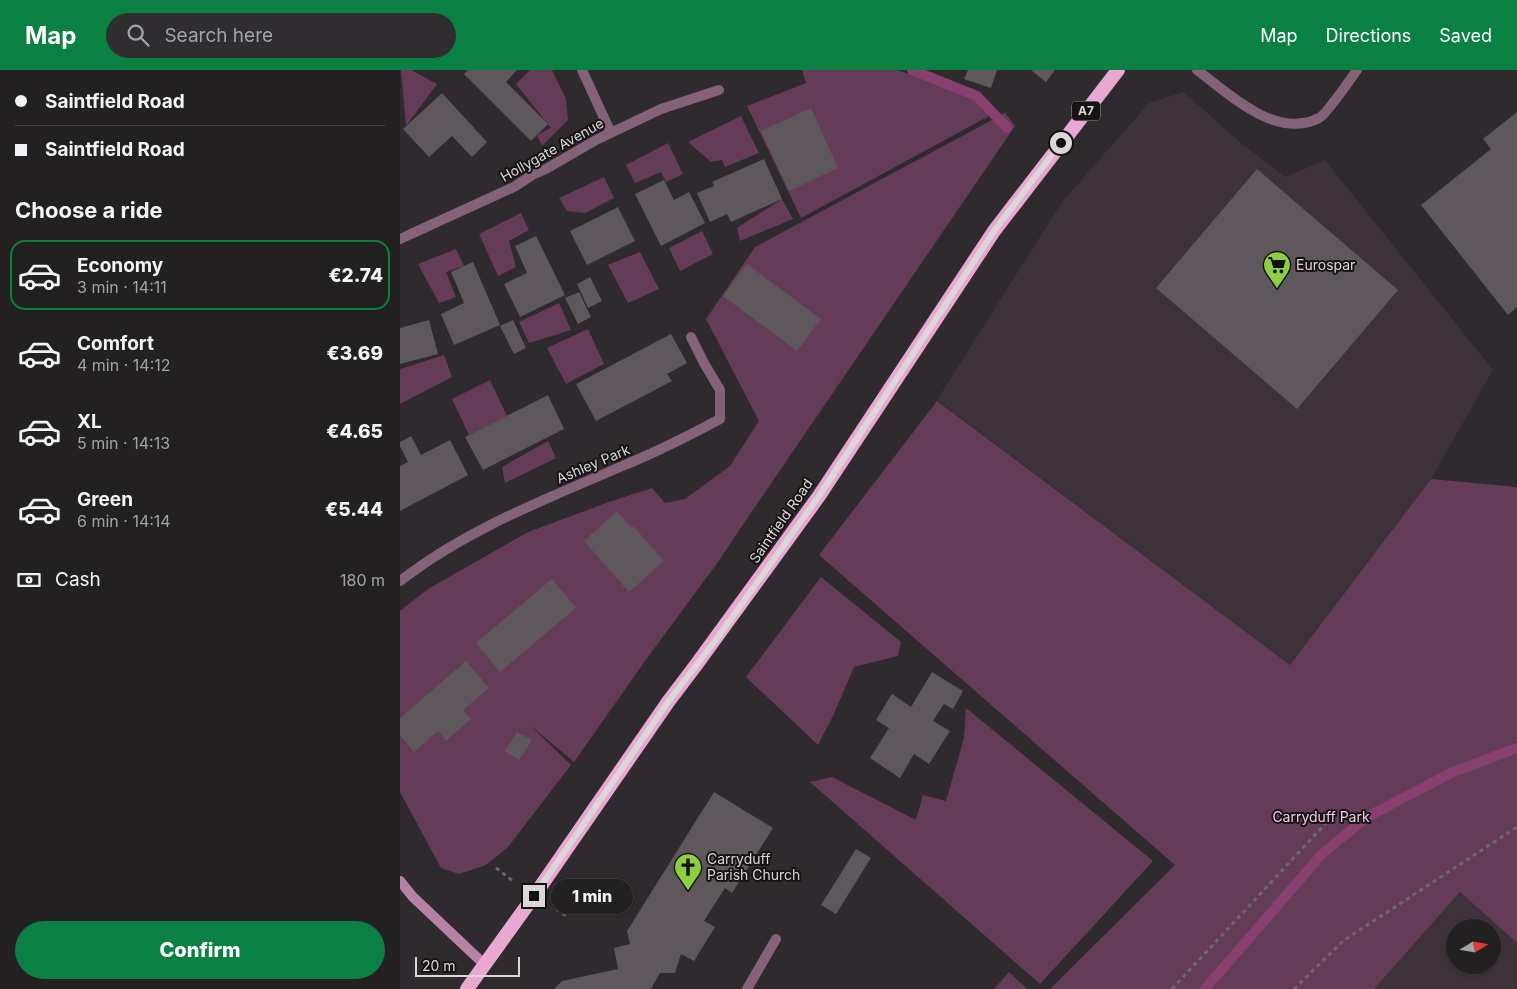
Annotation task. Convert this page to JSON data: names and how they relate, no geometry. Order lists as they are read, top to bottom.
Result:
{
  "streets": {
    "highway": ["A7", "Saintfield Road"],
    "street": ["Hollygate Avenue", "Ashley Park"]
  },
  "parks": ["Carryduff Park"],
  "places": {
    "supermarket": ["Eurospar"],
    "church": ["Carryduff Parish Church"]
  },
  "scale_bar": "20 m",
  "north": "right",
  "page": {
    "header": "Map",
    "search": "Search here",
    "nav": ["Map", "Directions", "Saved"],
    "banner": ["Saintfield Road", "Saintfield Road"],
    "heading": "Choose a ride",
    "list": [
      {
        "name": "Economy",
        "note": "3 min · 14:11",
        "value": "€2.74"
      },
      {
        "name": "Comfort",
        "note": "4 min · 14:12",
        "value": "€3.69"
      },
      {
        "name": "XL",
        "note": "5 min · 14:13",
        "value": "€4.65"
      },
      {
        "name": "Green",
        "note": "6 min · 14:14",
        "value": "€5.44"
      }
    ],
    "pay": ["Cash", "180 m"],
    "bubble": "1 min",
    "buttons": "Confirm",
    "scale": "20 m"
  }
}
